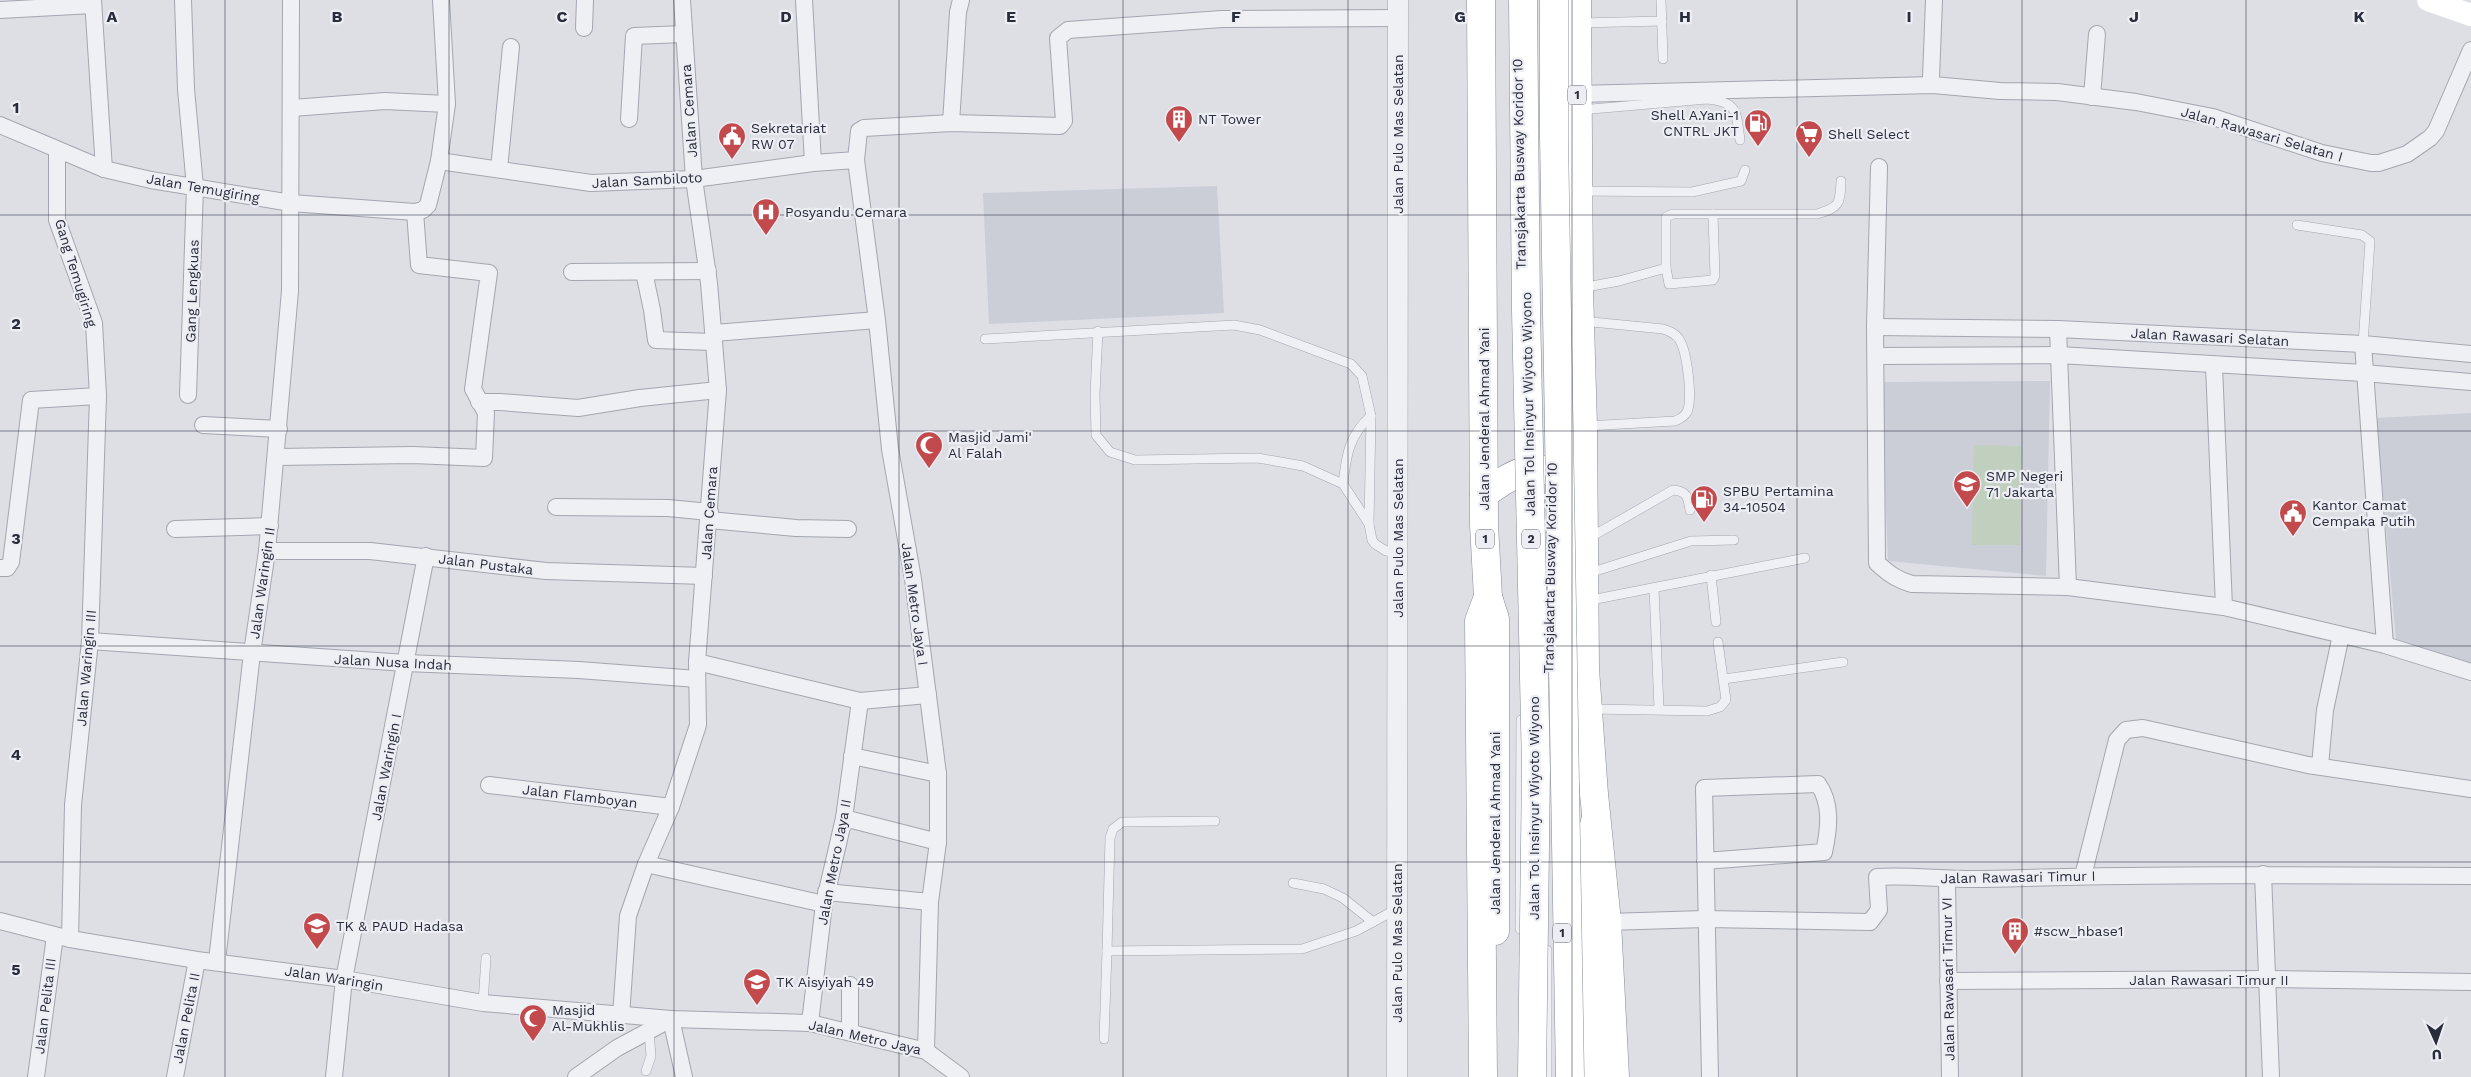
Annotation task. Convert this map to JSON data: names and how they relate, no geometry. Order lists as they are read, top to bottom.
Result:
{
  "streets": {
    "highway": [
      "1",
      "Jalan Tol Insinyur Wiyoto Wiyono",
      "Jalan Jenderal Ahmad Yani",
      "2"
    ],
    "street": [
      "Jalan Cemara",
      "Jalan Pulo Mas Selatan",
      "Jalan Rawasari Selatan I",
      "Jalan Sambiloto",
      "Jalan Temugiring",
      "Gang Temugiring",
      "Gang Lengkuas",
      "Jalan Rawasari Selatan",
      "Jalan Pustaka",
      "Jalan Waringin II",
      "Jalan Metro Jaya I",
      "Jalan Nusa Indah",
      "Jalan Waringin III",
      "Jalan Waringin I",
      "Jalan Flamboyan",
      "Jalan Metro Jaya II",
      "Jalan Rawasari Timur I",
      "Jalan Waringin",
      "Jalan Rawasari Timur VI",
      "Jalan Rawasari Timur II",
      "Jalan Pelita III",
      "Jalan Pelita II",
      "Jalan Metro Jaya"
    ],
    "lane": ["Transjakarta Busway Koridor 10"]
  },
  "crossings": [
    ["1", "Jalan Rawasari Selatan I"],
    ["1", "Jalan Rawasari Timur I"],
    ["Jalan Cemara", "Jalan Sambiloto"],
    ["Jalan Cemara", "Jalan Pustaka"],
    ["Jalan Cemara", "Jalan Nusa Indah"],
    ["Jalan Cemara", "Jalan Flamboyan"],
    ["Jalan Cemara", "Jalan Waringin"],
    ["Jalan Pulo Mas Selatan", "Jalan Metro Jaya I"],
    ["Jalan Sambiloto", "Jalan Metro Jaya I"],
    ["Jalan Temugiring", "Gang Temugiring"],
    ["Jalan Temugiring", "Gang Lengkuas"],
    ["Jalan Temugiring", "Jalan Waringin II"],
    ["Gang Temugiring", "Jalan Waringin III"],
    ["Jalan Pustaka", "Jalan Waringin II"],
    ["Jalan Pustaka", "Jalan Waringin I"],
    ["Jalan Waringin II", "Jalan Nusa Indah"],
    ["Jalan Waringin II", "Jalan Waringin"],
    ["Jalan Metro Jaya I", "Jalan Metro Jaya"],
    ["Jalan Nusa Indah", "Jalan Waringin III"],
    ["Jalan Nusa Indah", "Jalan Waringin I"],
    ["Jalan Waringin III", "Jalan Waringin"],
    ["Jalan Waringin III", "Jalan Pelita III"],
    ["Jalan Waringin I", "Jalan Waringin"],
    ["Jalan Metro Jaya II", "Jalan Metro Jaya"],
    ["Jalan Rawasari Timur I", "Jalan Rawasari Timur VI"],
    ["Jalan Waringin", "Jalan Pelita III"],
    ["Jalan Waringin", "Jalan Pelita II"],
    ["Jalan Waringin", "Jalan Metro Jaya"],
    ["Jalan Rawasari Timur VI", "Jalan Rawasari Timur II"]
  ],
  "places": {
    "building": ["NT Tower", "#scw_hbase1"],
    "fuel station": ["Shell A.Yani-1 CNTRL JKT", "SPBU Pertamina 34-10504"],
    "supermarket": ["Shell Select"],
    "public building": ["Sekretariat RW 07", "Kantor Camat Cempaka Putih"],
    "hospital": ["Posyandu Cemara"],
    "mosque": ["Masjid Jami' Al Falah", "Masjid Al-Mukhlis"],
    "school or university": ["SMP Negeri 71 Jakarta", "TK & PAUD Hadasa", "TK Aisyiyah 49"]
  },
  "north": "bottom",
  "grid": {
    "columns": [
      "A",
      "B",
      "C",
      "D",
      "E",
      "F",
      "G",
      "H",
      "I",
      "J",
      "K"
    ],
    "rows": [
      "1",
      "2",
      "3",
      "4",
      "5"
    ]
  }
}
